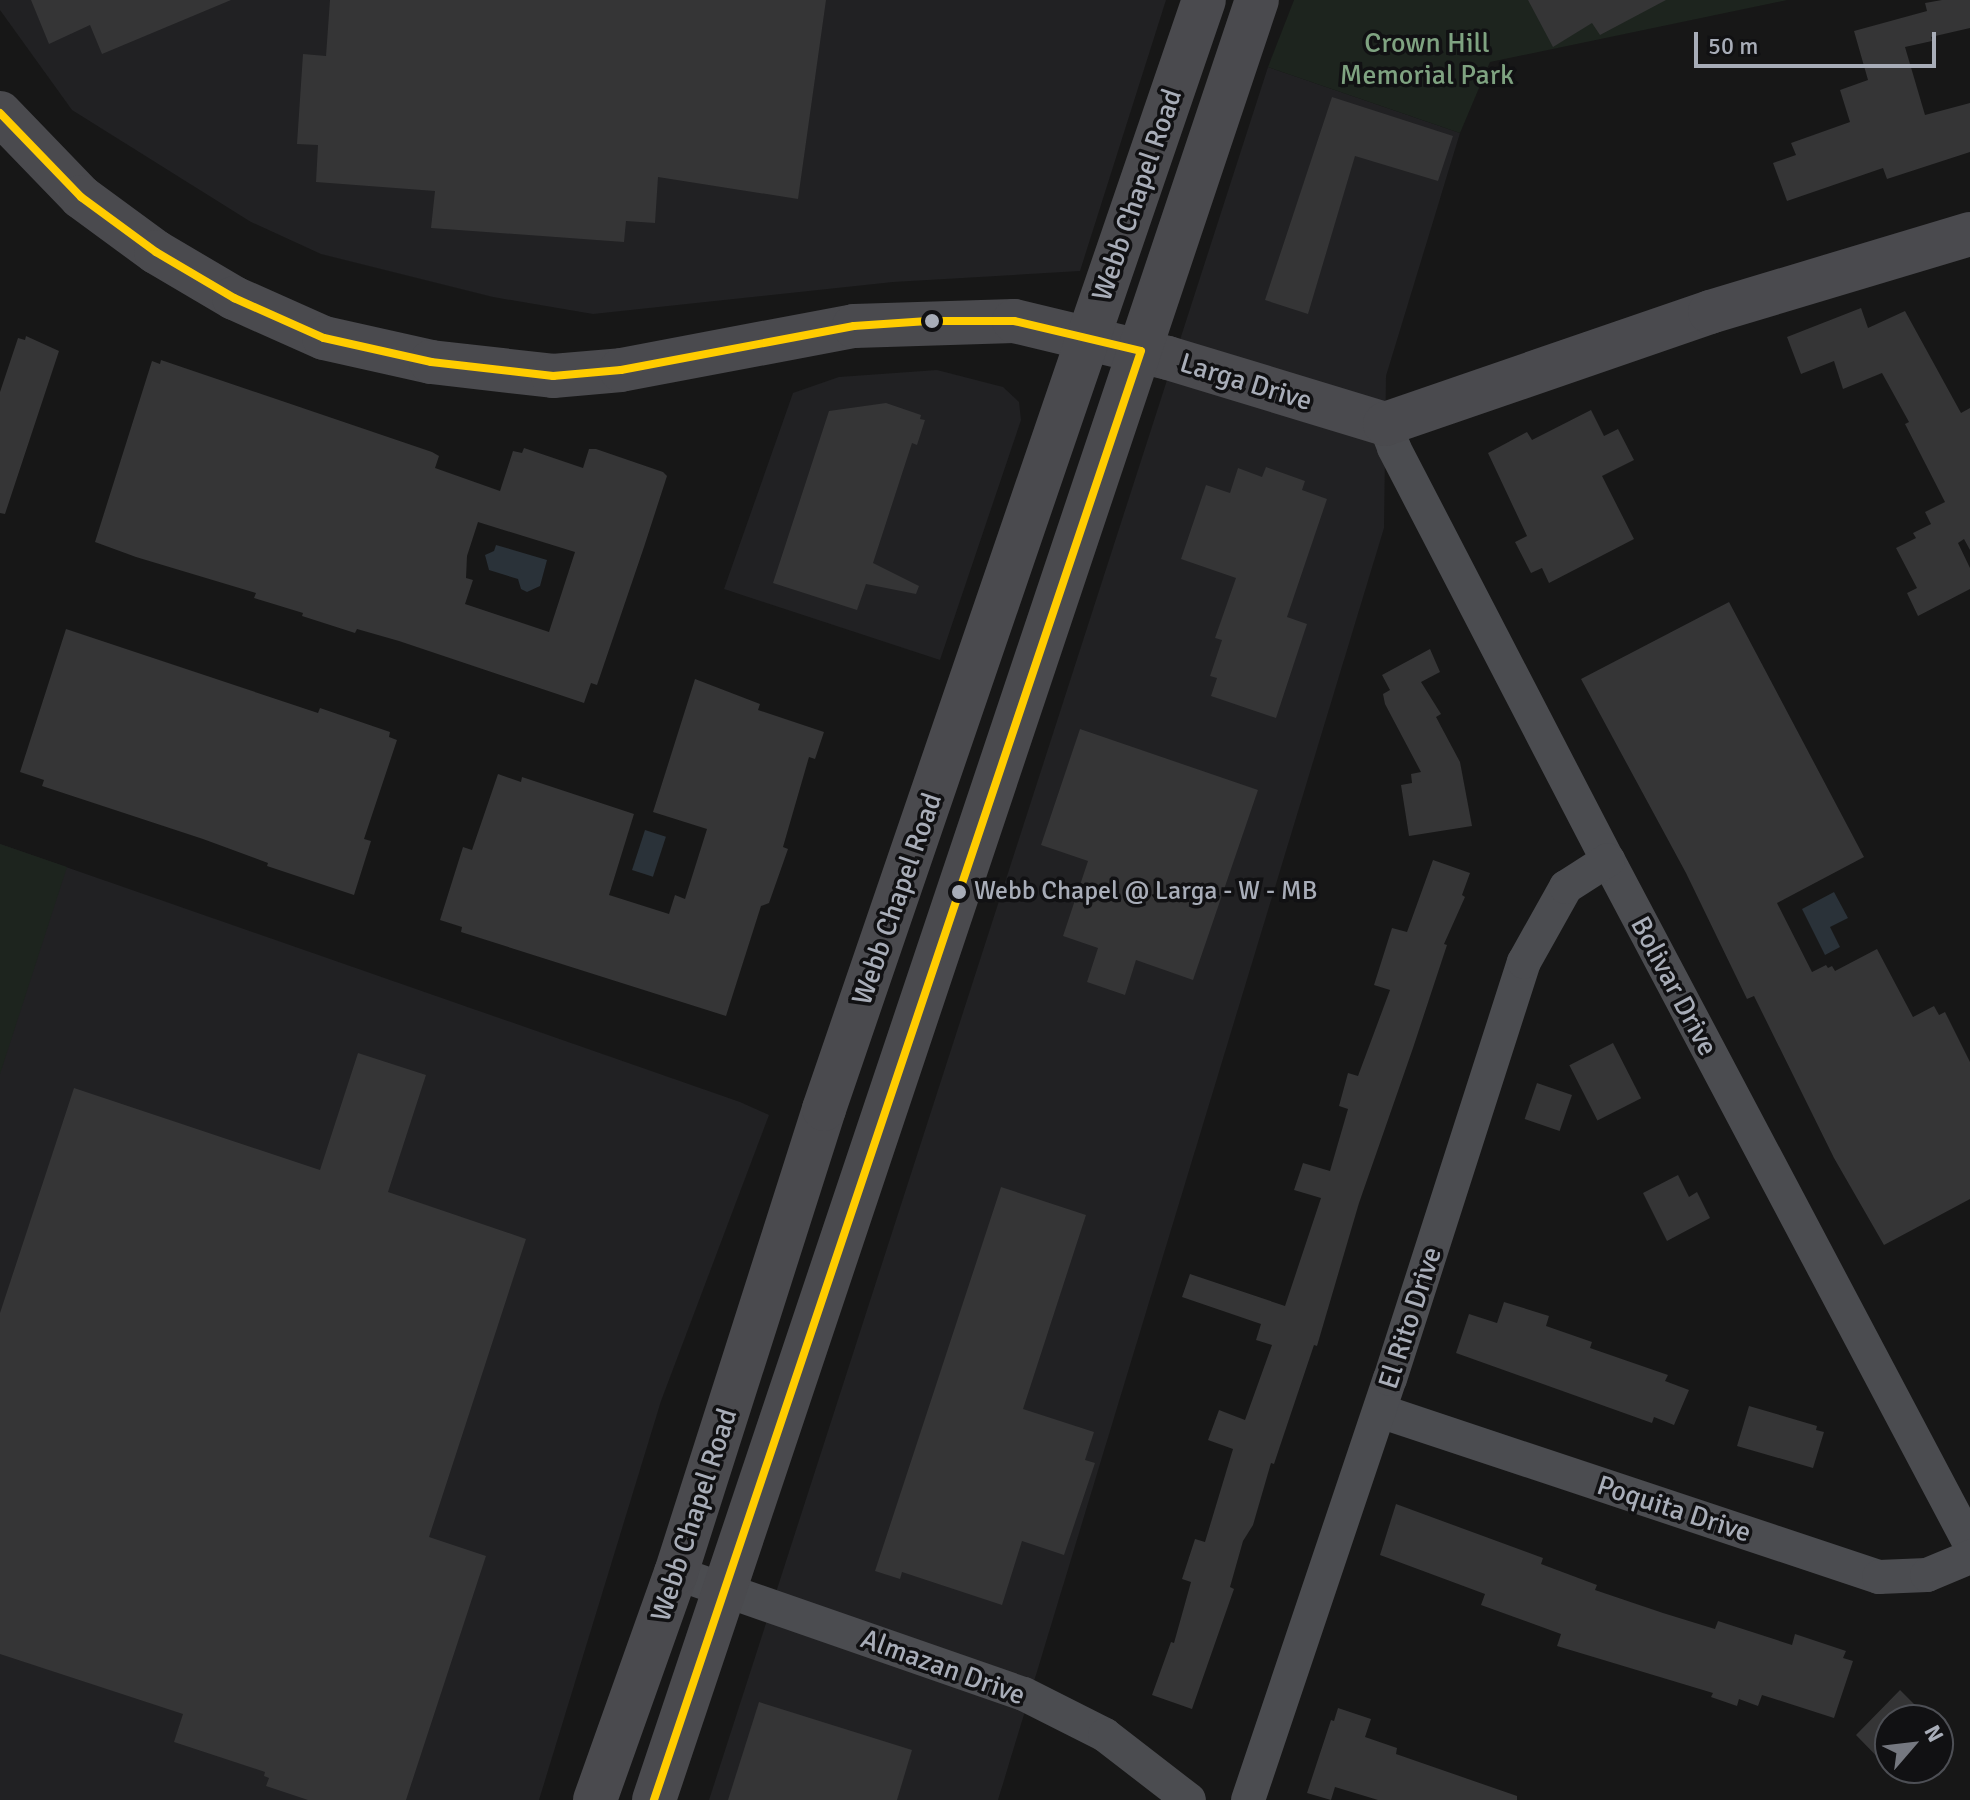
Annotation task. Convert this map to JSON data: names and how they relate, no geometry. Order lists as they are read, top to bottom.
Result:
{
  "streets": {
    "main road": ["Webb Chapel Road", "Larga Drive"],
    "street": [
      "Bolivar Drive",
      "El Rito Drive",
      "Poquita Drive",
      "Almazan Drive"
    ]
  },
  "crossings": [
    ["Webb Chapel Road", "Larga Drive"],
    ["Webb Chapel Road", "Almazan Drive"],
    ["Larga Drive", "Bolivar Drive"],
    ["Bolivar Drive", "El Rito Drive"],
    ["El Rito Drive", "Poquita Drive"]
  ],
  "parks": ["Crown Hill Memorial Park"],
  "places": ["Webb Chapel @ Larga - W - MB"],
  "scale_bar": "50 m",
  "north": "top right"
}
